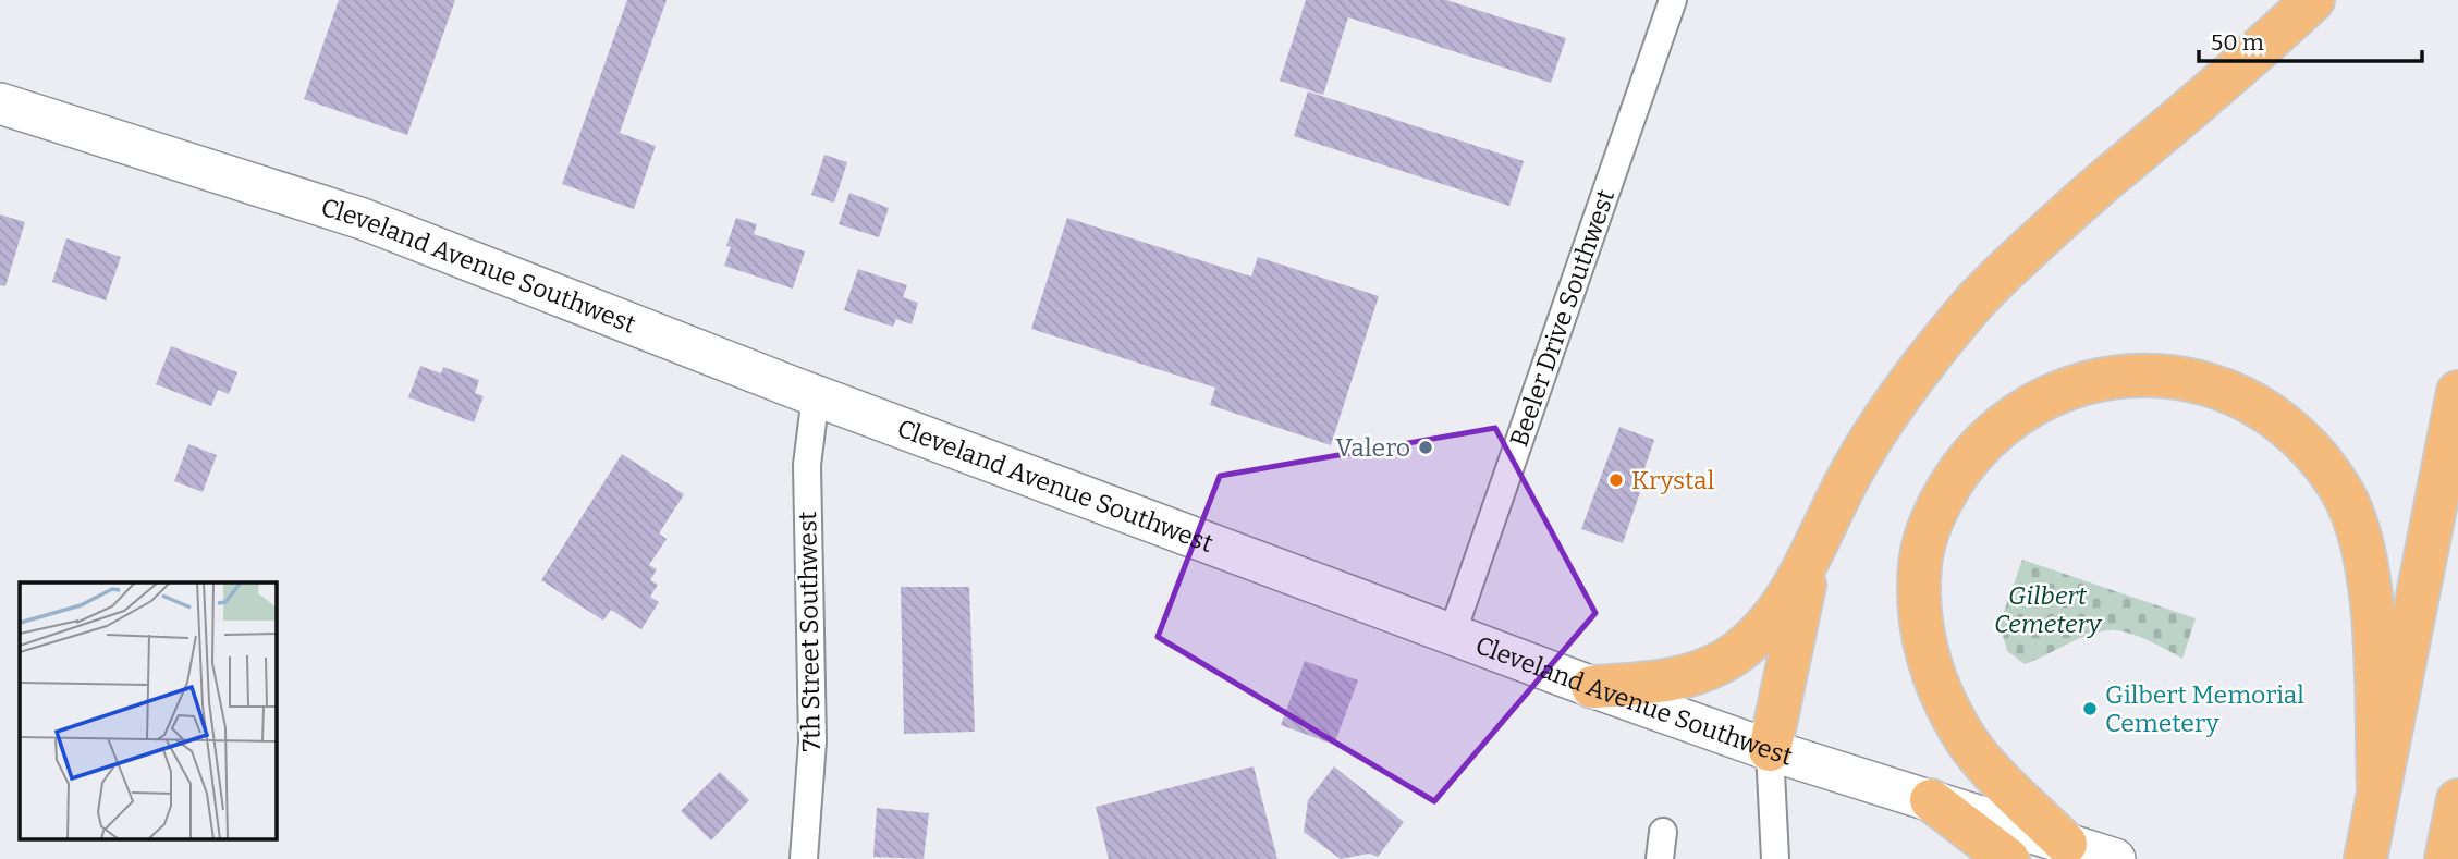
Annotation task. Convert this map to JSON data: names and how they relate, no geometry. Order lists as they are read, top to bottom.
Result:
{
  "streets": {
    "main road": ["Cleveland Avenue Southwest"],
    "street": ["Beeler Drive Southwest", "7th Street Southwest"]
  },
  "crossings": [
    ["Cleveland Avenue Southwest", "Beeler Drive Southwest"],
    ["Cleveland Avenue Southwest", "7th Street Southwest"]
  ],
  "parks": ["Gilbert Cemetery"],
  "places": ["Valero", "Krystal", "Gilbert Memorial Cemetery"],
  "scale_bar": "50 m"
}
